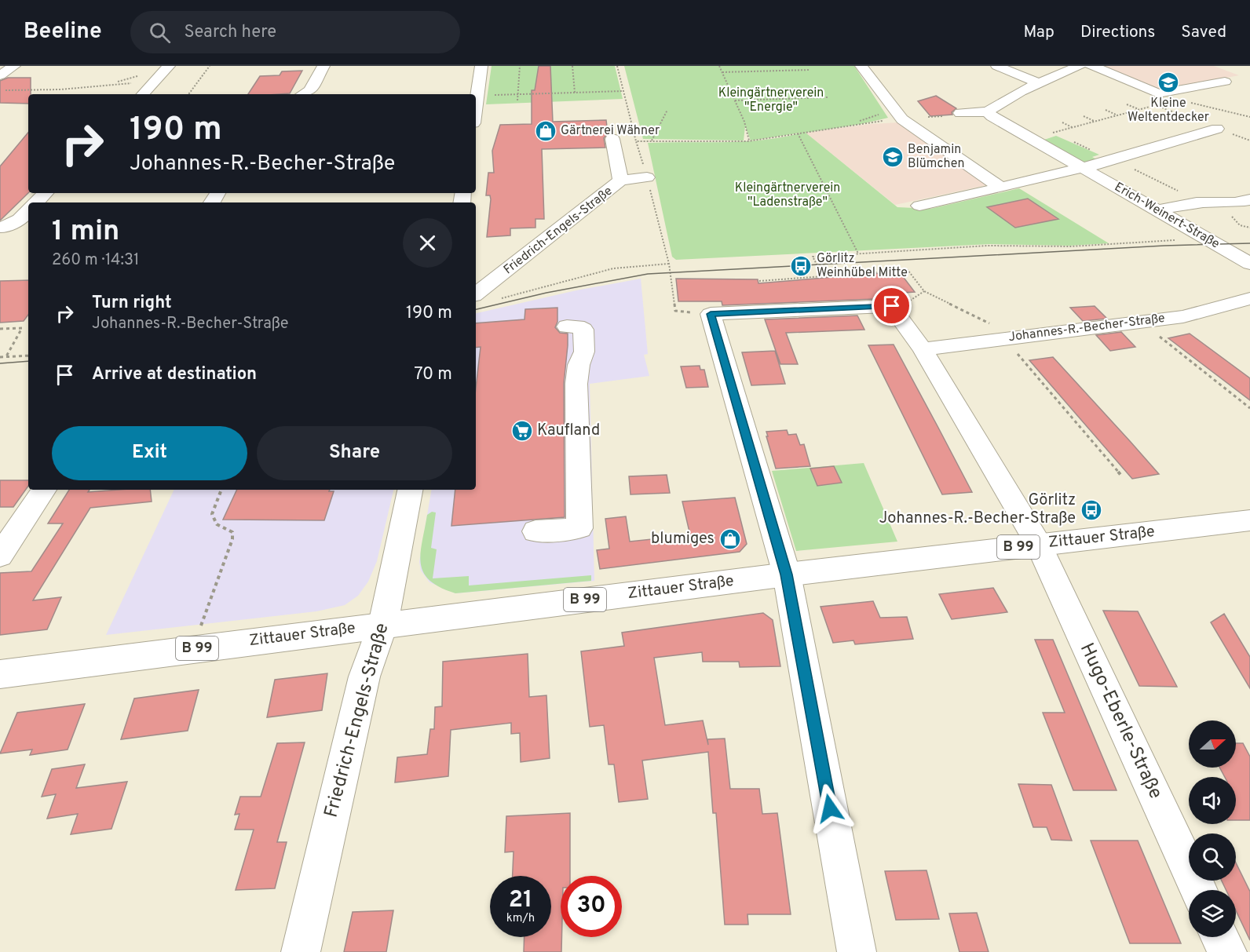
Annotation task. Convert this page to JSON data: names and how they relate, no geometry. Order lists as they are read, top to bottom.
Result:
{
  "streets": {
    "street": [
      "Erich-Weinert-Straße",
      "Friedrich-Engels-Straße",
      "Johannes-R.-Becher-Straße",
      "Zittauer Straße",
      "B 99",
      "Hugo-Eberle-Straße"
    ]
  },
  "crossings": [
    ["Friedrich-Engels-Straße", "Zittauer Straße"],
    ["Zittauer Straße", "Hugo-Eberle-Straße"]
  ],
  "parks": ["Kleingärtnerverein \"Energie\"", "Kleingärtnerverein \"Ladenstraße\""],
  "places": {
    "school or university": ["Kleine Weltentdecker", "Benjamin Blümchen"],
    "shop": ["Gärtnerei Wähner", "blumiges"],
    "bus stop": ["Görlitz Weinhübel Mitte", "Görlitz Johannes-R.-Becher-Straße"],
    "supermarket": ["Kaufland"]
  },
  "north": "right",
  "page": {
    "header": "Beeline",
    "search": "Search here",
    "nav": ["Map", "Directions", "Saved"],
    "turn": ["190 m", "Johannes-R.-Becher-Straße"],
    "heading": ["1 min", "260 m · 14:31"],
    "list": [
      {
        "name": "Turn right",
        "note": "Johannes-R.-Becher-Straße",
        "value": "190 m"
      },
      {
        "name": "Arrive at destination",
        "value": "70 m"
      }
    ],
    "buttons": ["Exit", "Share"],
    "speed": "21 km/h",
    "limit": "30"
  }
}
